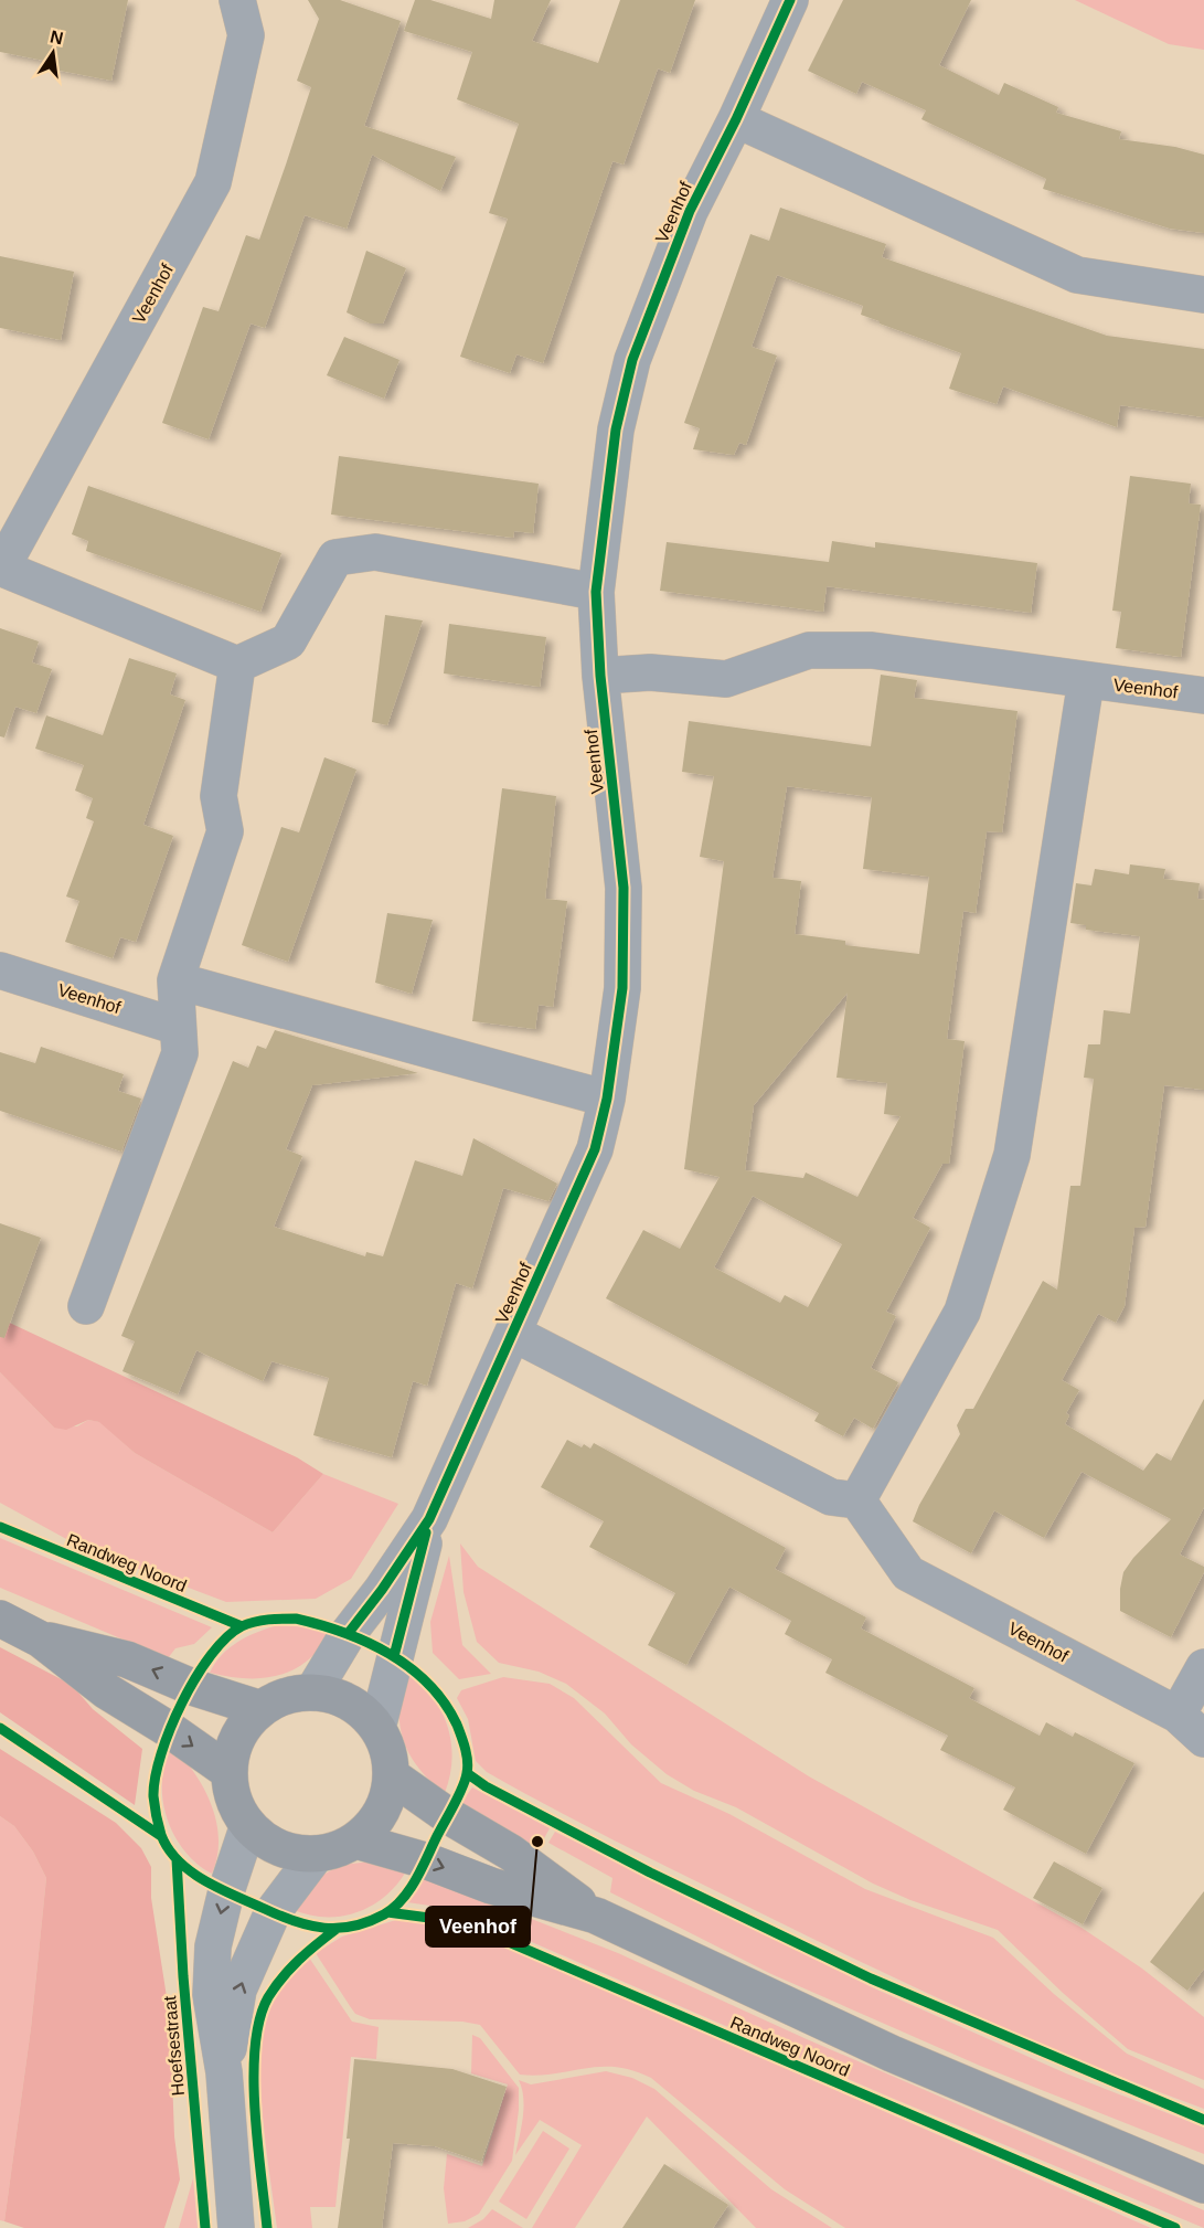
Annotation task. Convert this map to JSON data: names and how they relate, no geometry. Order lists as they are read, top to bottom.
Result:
{
  "streets": {
    "main road": ["Randweg Noord"],
    "street": ["Veenhof"],
    "cycle path": ["Hoefsestraat"]
  },
  "crossings": [
    ["Veenhof", "Randweg Noord"]
  ],
  "places": ["Veenhof"],
  "north": "top"
}
